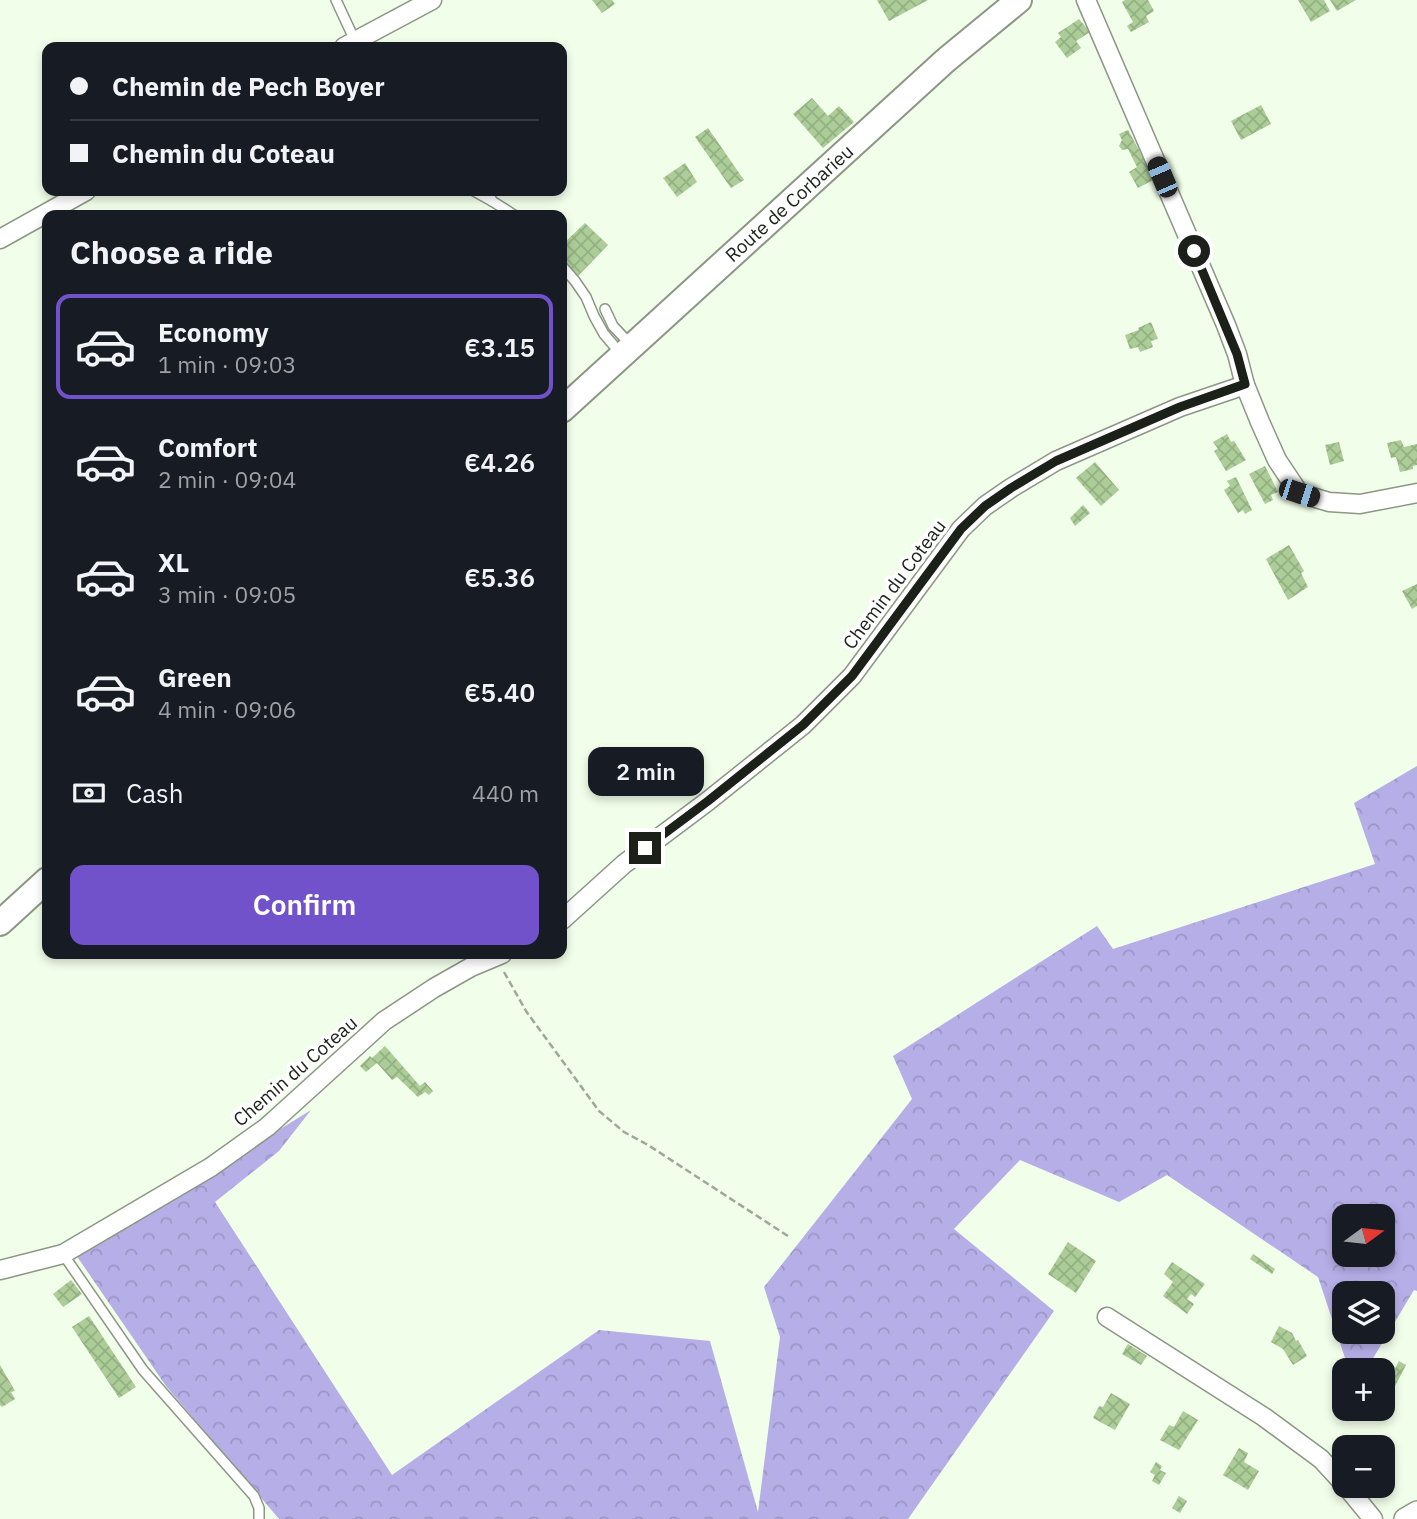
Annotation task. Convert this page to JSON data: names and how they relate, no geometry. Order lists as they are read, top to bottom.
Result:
{
  "streets": {
    "main road": ["Route de Corbarieu"],
    "street": ["Chemin du Coteau"]
  },
  "north": "right",
  "page": {
    "banner": ["Chemin de Pech Boyer", "Chemin du Coteau"],
    "heading": "Choose a ride",
    "list": [
      {
        "name": "Economy",
        "note": "1 min · 09:03",
        "value": "€3.15"
      },
      {
        "name": "Comfort",
        "note": "2 min · 09:04",
        "value": "€4.26"
      },
      {
        "name": "XL",
        "note": "3 min · 09:05",
        "value": "€5.36"
      },
      {
        "name": "Green",
        "note": "4 min · 09:06",
        "value": "€5.40"
      }
    ],
    "bubble": "2 min",
    "pay": ["Cash", "440 m"],
    "buttons": "Confirm",
    "map_buttons": ["+", "−"]
  }
}
